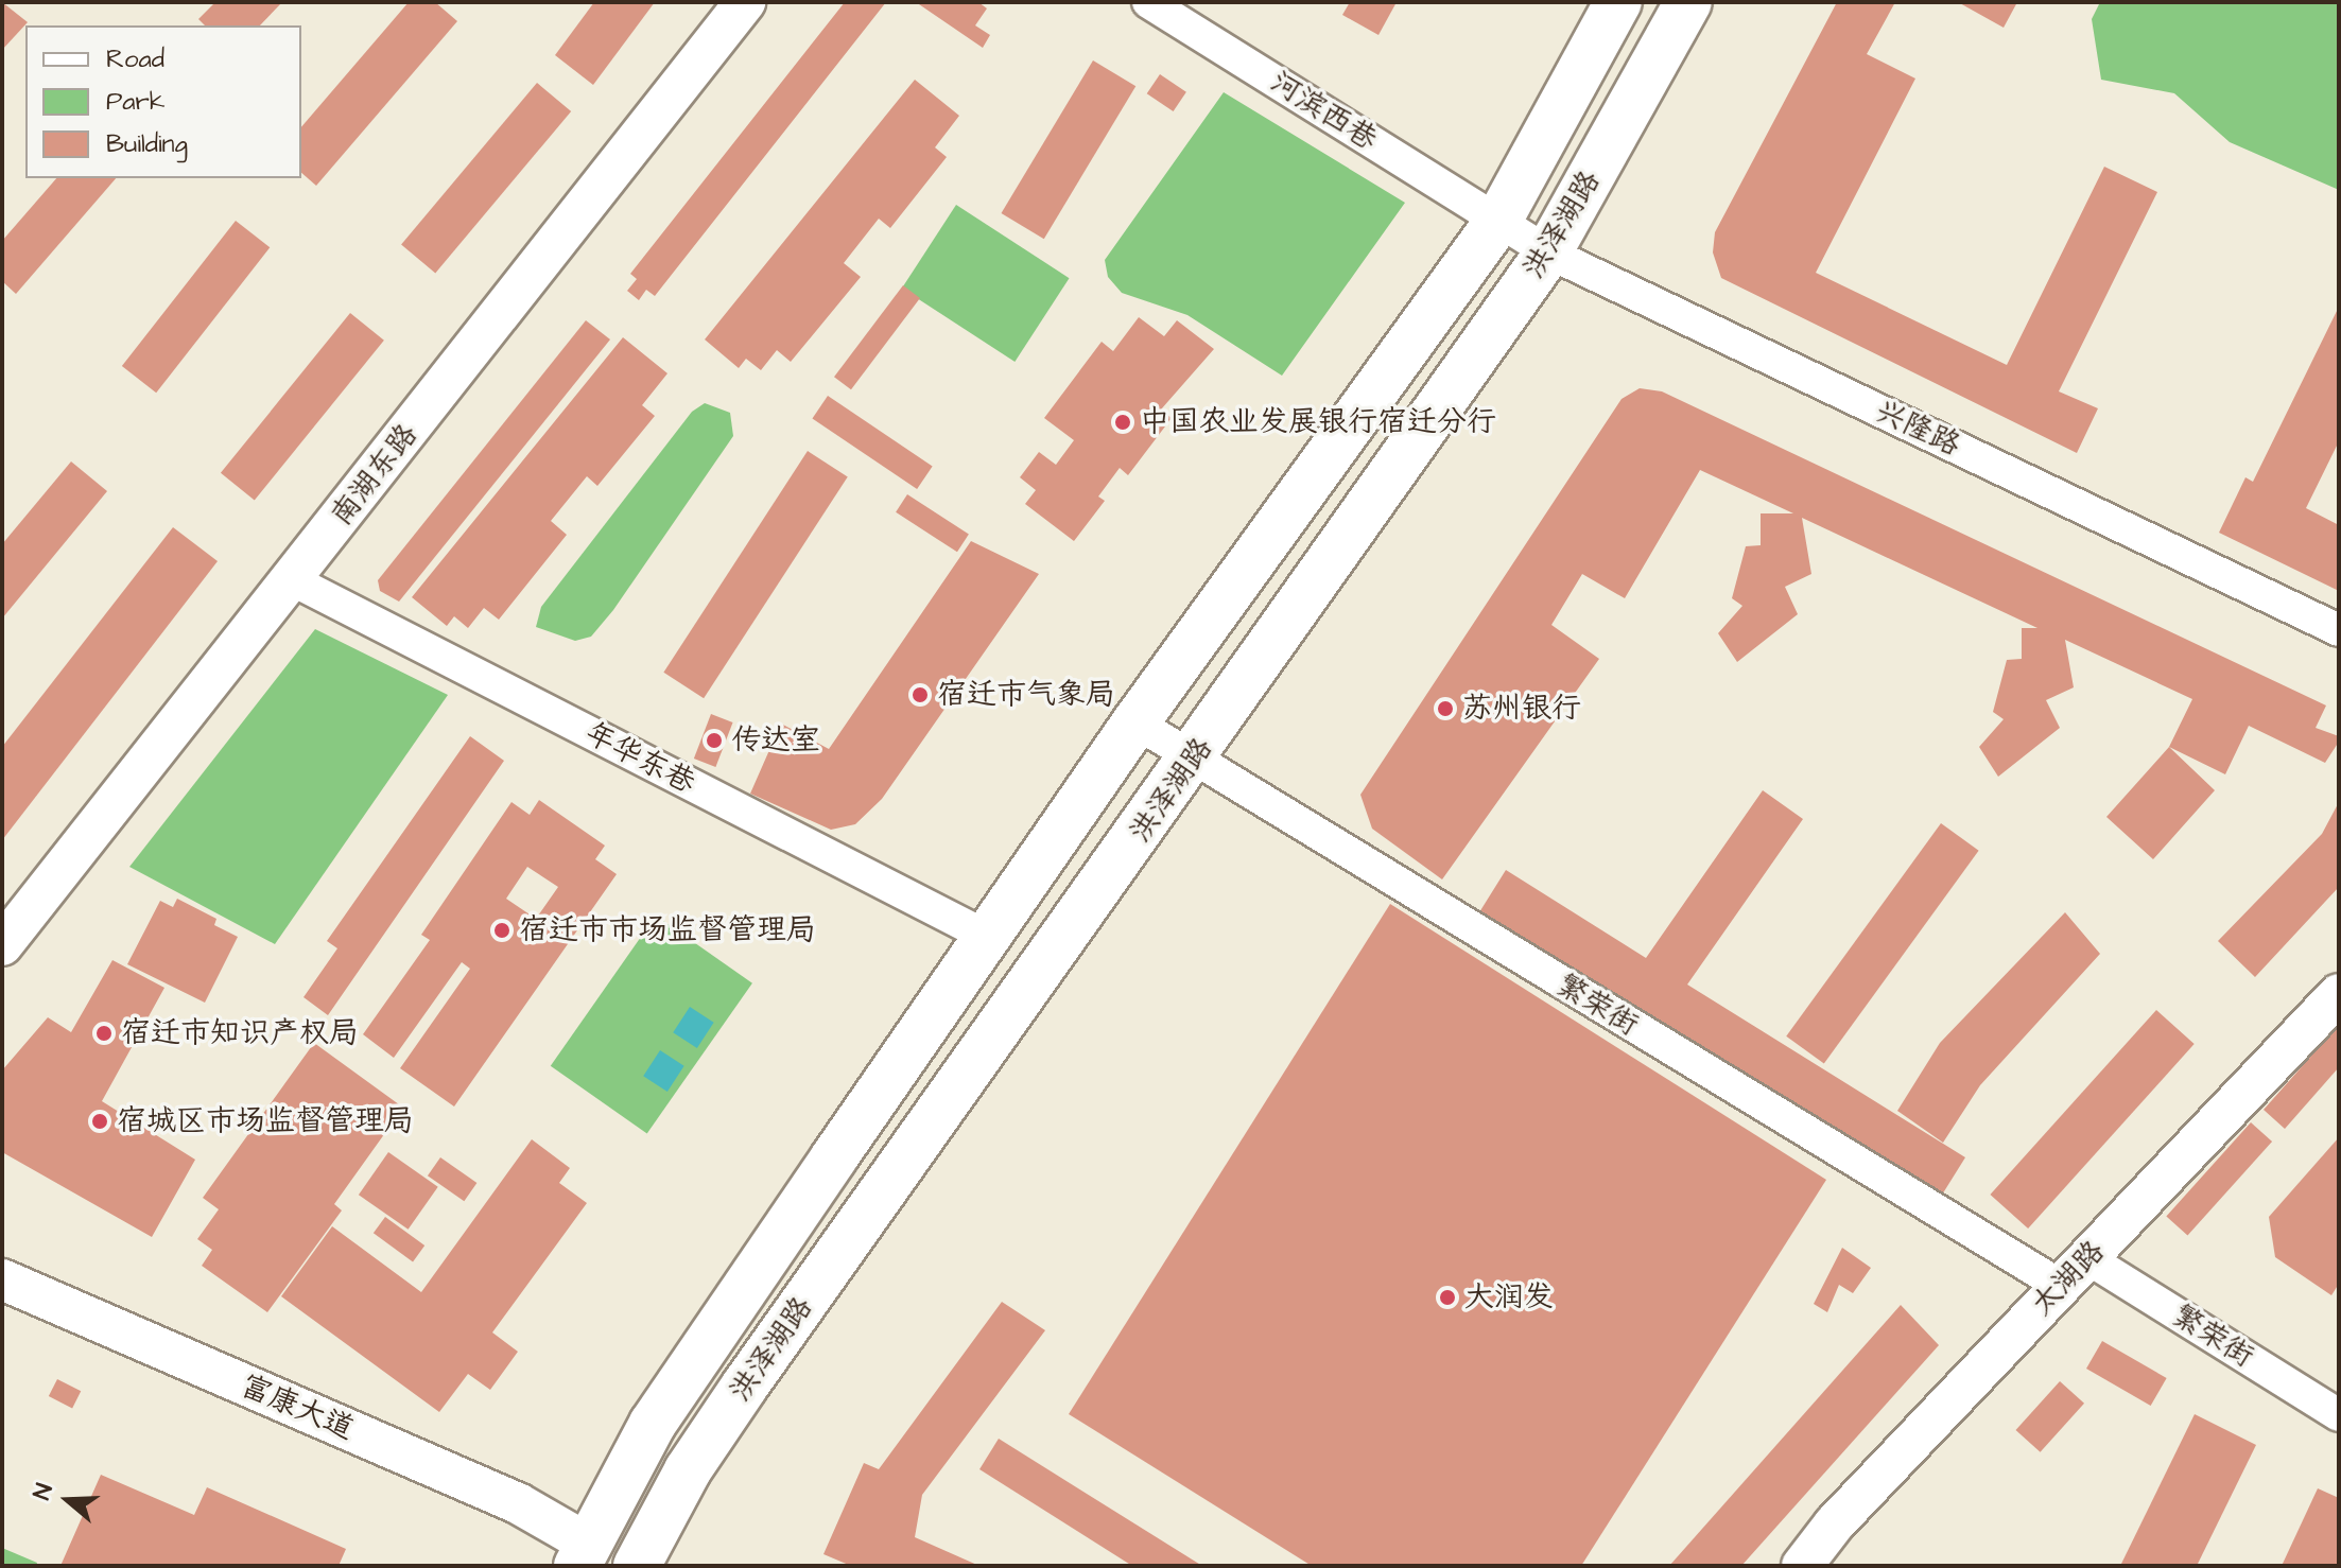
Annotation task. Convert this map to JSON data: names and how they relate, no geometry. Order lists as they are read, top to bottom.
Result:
{
  "streets": {
    "main road": ["洪泽湖路"],
    "street": [
      "河滨西巷",
      "兴隆路",
      "南湖东路",
      "年华东巷",
      "繁荣街",
      "太湖路",
      "富康大道"
    ]
  },
  "crossings": [
    ["河滨西巷", "洪泽湖路"],
    ["河滨西巷", "兴隆路"],
    ["洪泽湖路", "兴隆路"],
    ["洪泽湖路", "年华东巷"],
    ["洪泽湖路", "繁荣街"],
    ["洪泽湖路", "富康大道"],
    ["南湖东路", "年华东巷"],
    ["繁荣街", "太湖路"]
  ],
  "places": [
    "中国农业发展银行宿迁分行",
    "宿迁市气象局",
    "苏州银行",
    "传达室",
    "宿迁市市场监督管理局",
    "宿迁市知识产权局",
    "宿城区市场监督管理局",
    "大润发"
  ],
  "legend": ["Road", "Park", "Building"],
  "north": "left"
}
